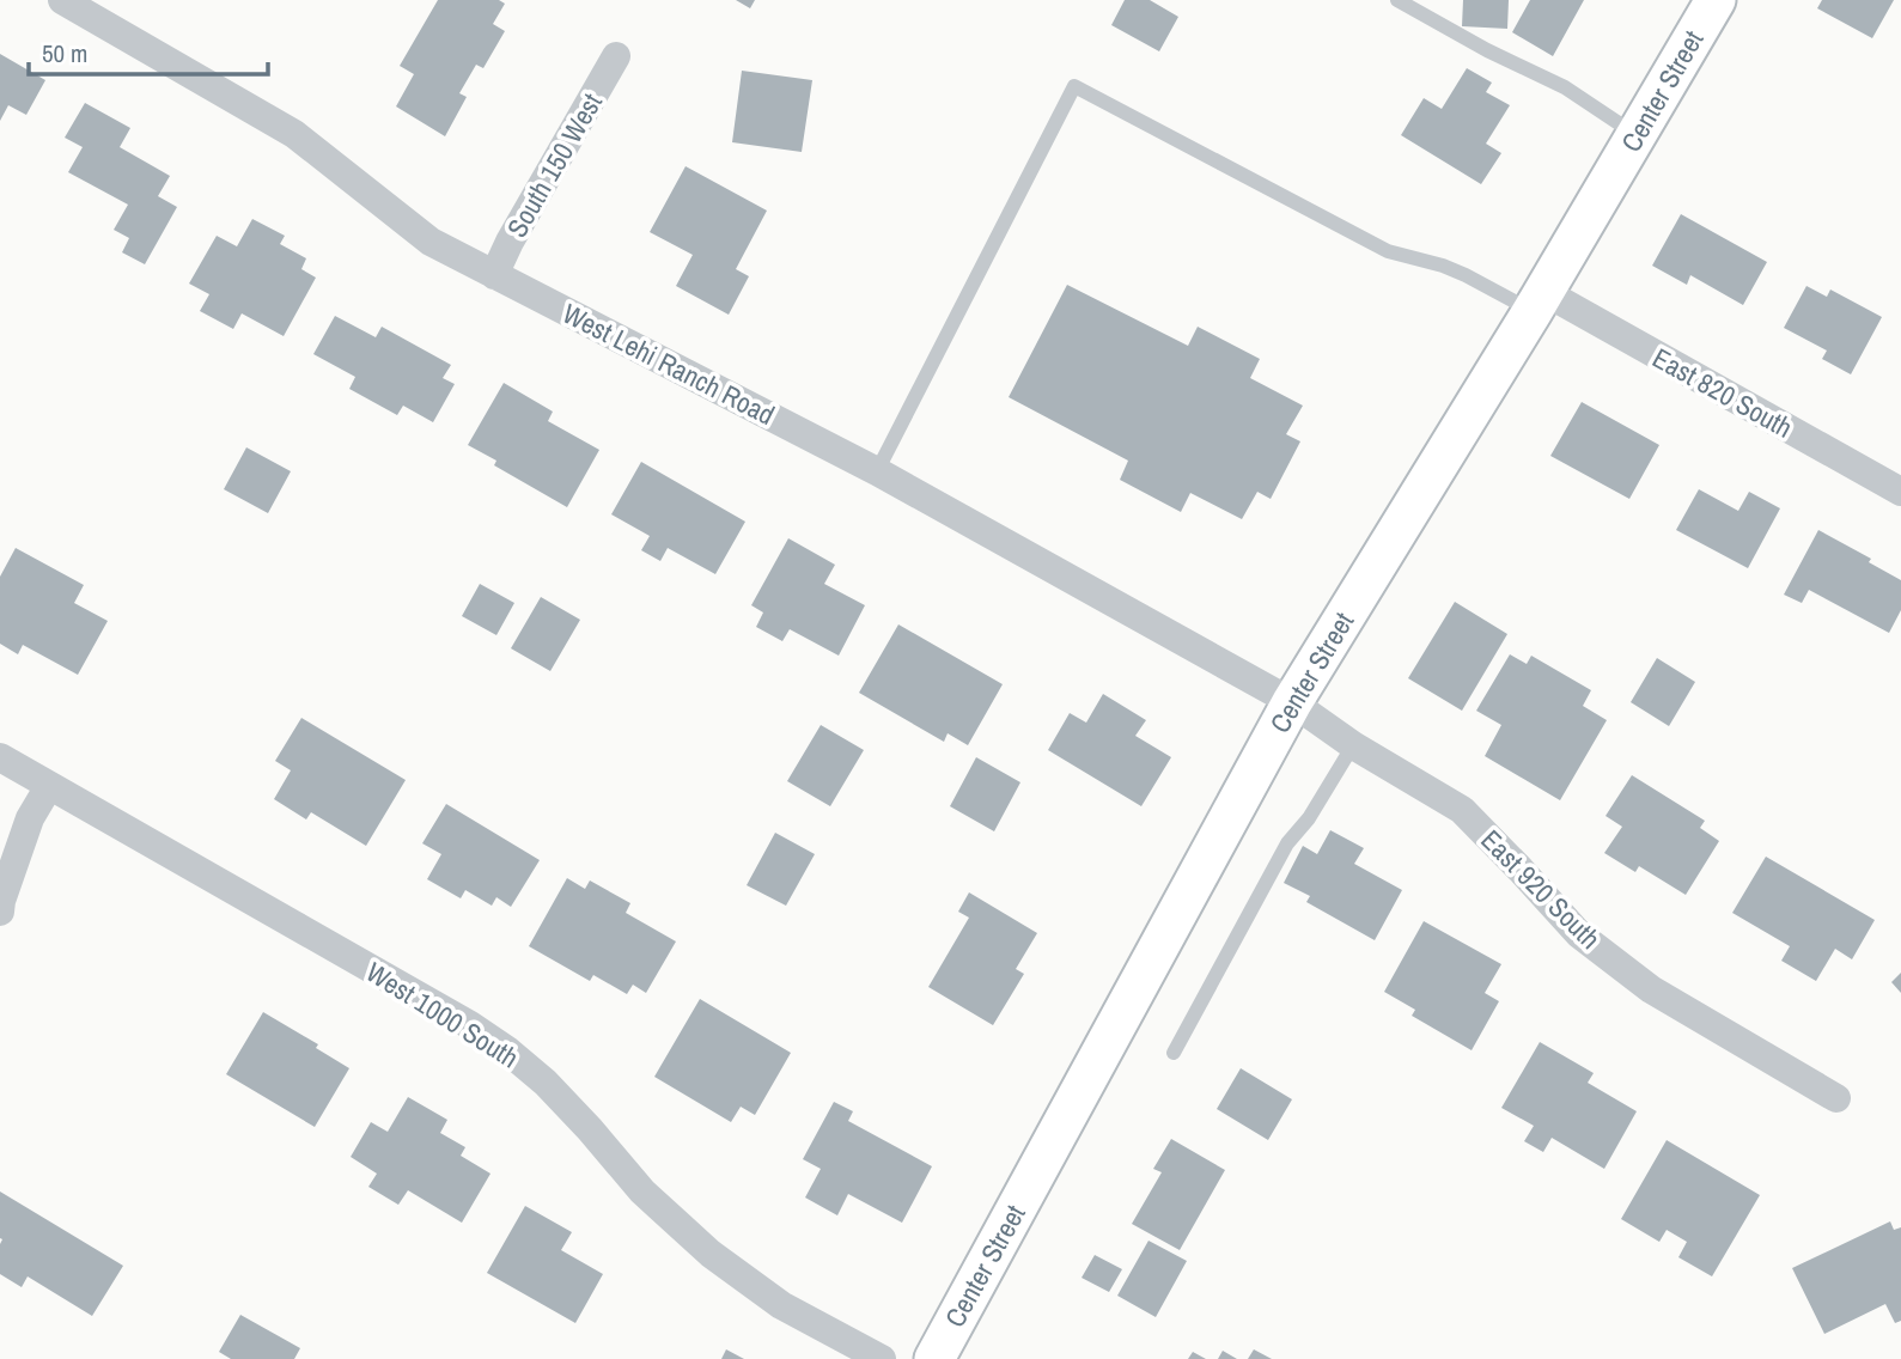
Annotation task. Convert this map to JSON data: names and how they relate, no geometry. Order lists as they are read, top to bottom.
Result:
{
  "streets": {
    "street": [
      "Center Street",
      "South 150 West",
      "West Lehi Ranch Road",
      "East 820 South",
      "East 920 South",
      "West 1000 South"
    ]
  },
  "crossings": [
    ["Center Street", "West Lehi Ranch Road"],
    ["Center Street", "East 820 South"],
    ["Center Street", "East 920 South"],
    ["South 150 West", "West Lehi Ranch Road"],
    ["West Lehi Ranch Road", "East 920 South"]
  ],
  "scale_bar": "50 m"
}
